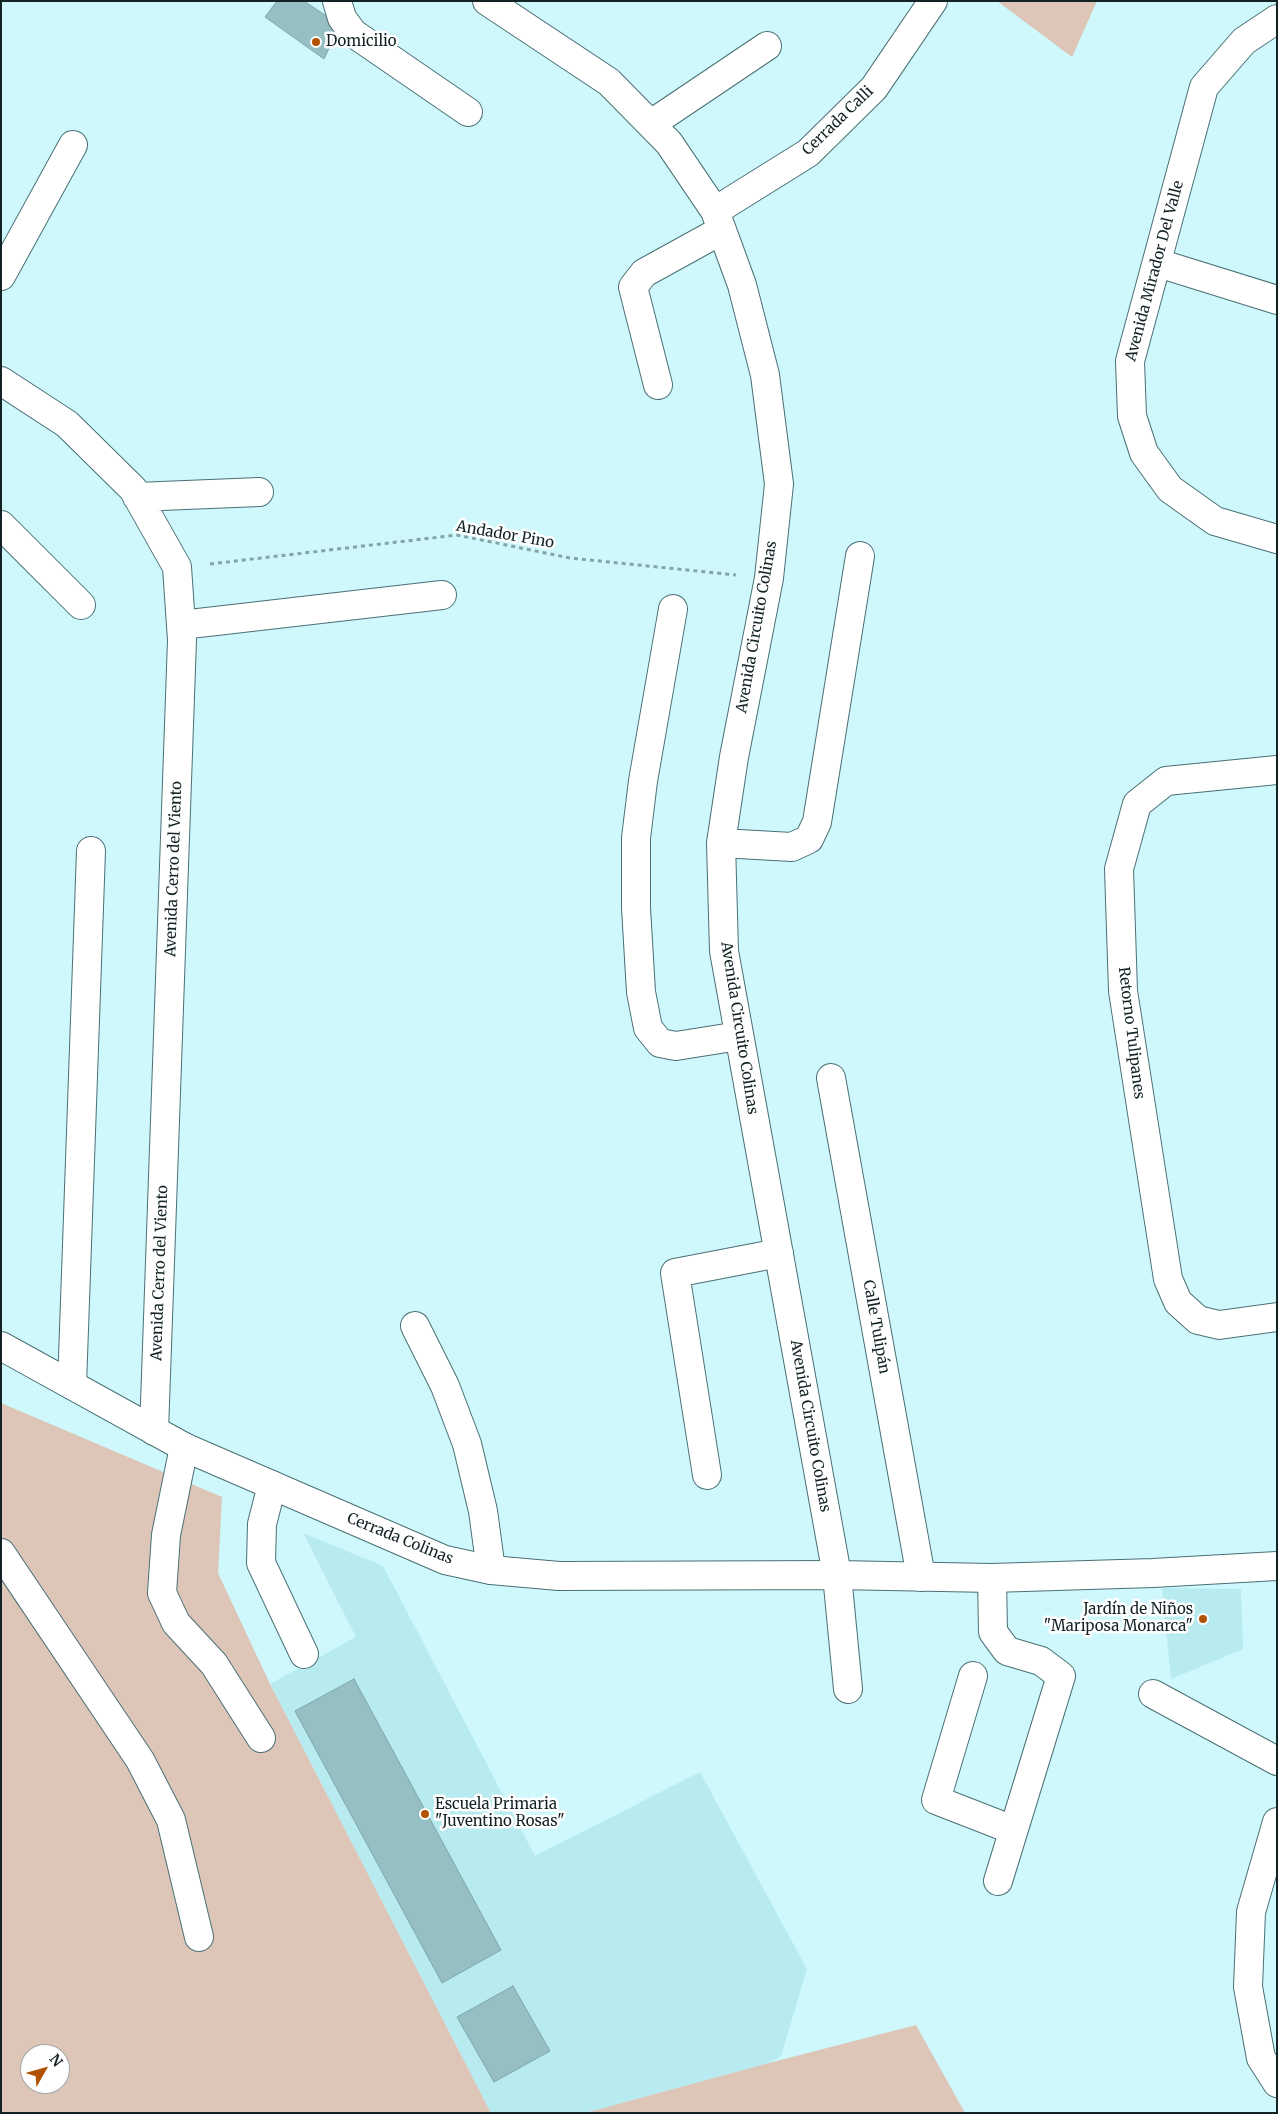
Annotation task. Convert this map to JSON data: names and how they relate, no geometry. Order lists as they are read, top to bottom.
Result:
{
  "streets": {
    "street": [
      "Cerrada Calli",
      "Avenida Mirador Del Valle",
      "Avenida Circuito Colinas",
      "Avenida Cerro del Viento",
      "Retorno Tulipanes",
      "Calle Tulipán",
      "Cerrada Colinas"
    ],
    "path": ["Andador Pino"]
  },
  "crossings": [
    ["Cerrada Calli", "Avenida Circuito Colinas"],
    ["Andador Pino", "Avenida Circuito Colinas"],
    ["Andador Pino", "Avenida Cerro del Viento"],
    ["Avenida Circuito Colinas", "Cerrada Colinas"],
    ["Avenida Cerro del Viento", "Cerrada Colinas"]
  ],
  "places": ["Domicilio", "Jardín de Niños \"Mariposa Monarca\"", "Escuela Primaria \"Juventino Rosas\""],
  "north": "top right"
}
